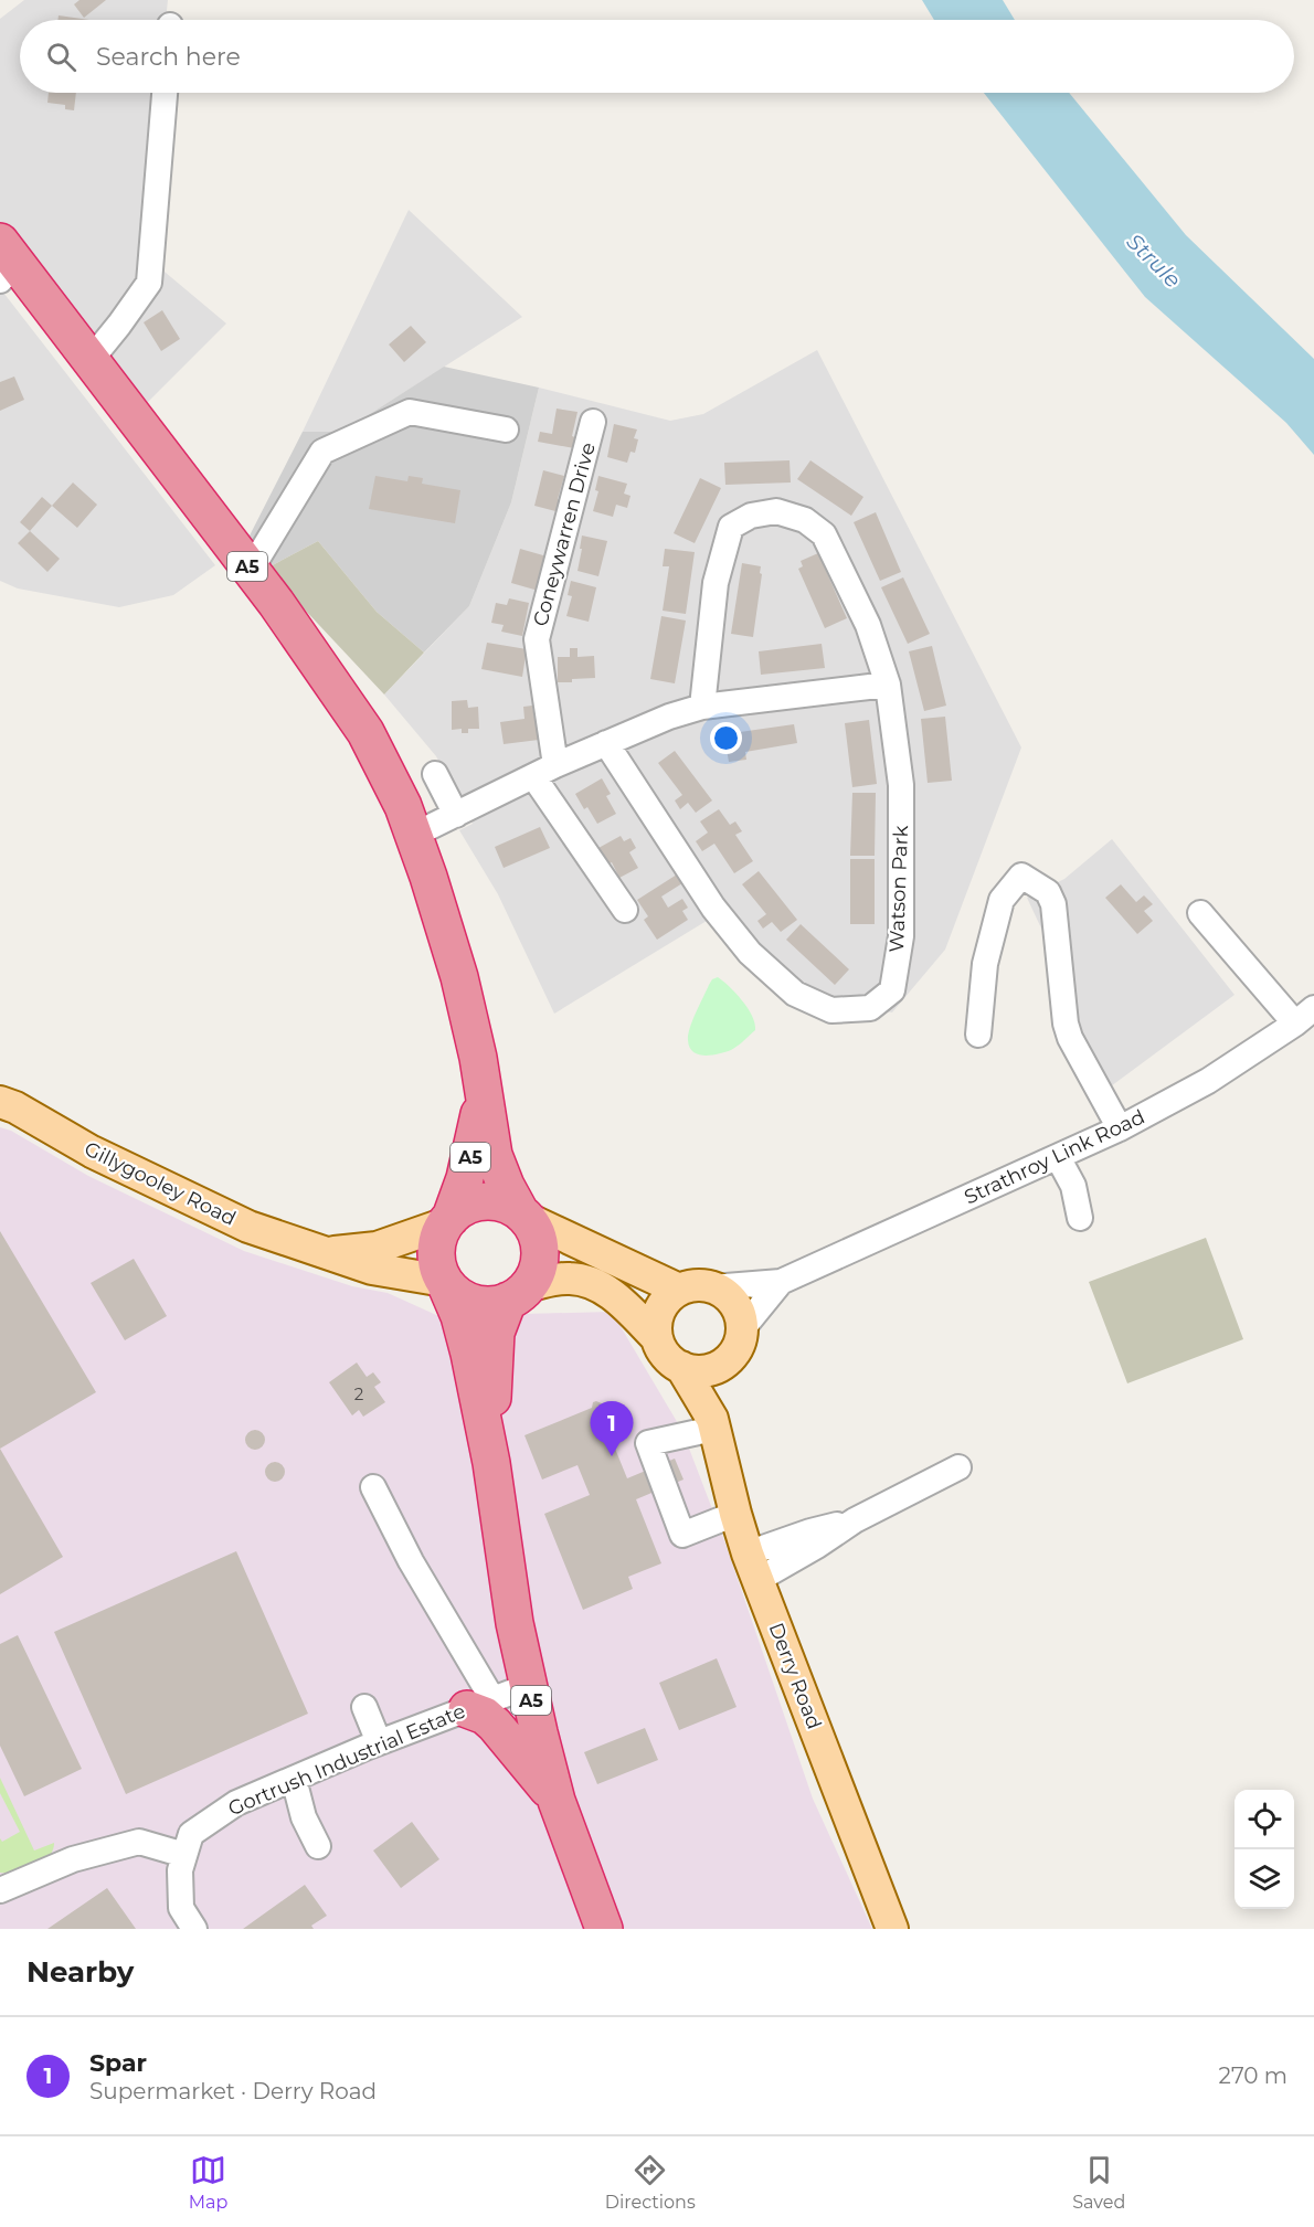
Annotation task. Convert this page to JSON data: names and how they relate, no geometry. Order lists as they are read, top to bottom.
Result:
{
  "streets": {
    "highway": ["A5"],
    "main road": ["Gillygooley Road", "Derry Road"],
    "street": [
      "Coneywarren Drive",
      "Watson Park",
      "Strathroy Link Road",
      "Gortrush Industrial Estate"
    ]
  },
  "crossings": [
    ["A5", "Gillygooley Road"],
    ["A5", "Gortrush Industrial Estate"],
    ["Strathroy Link Road", "Derry Road"]
  ],
  "water": ["Strule"],
  "house_numbers": ["2"],
  "page": {
    "search": "Search here",
    "pins": "1",
    "heading": "Nearby",
    "list": [
      {
        "mark": "1",
        "name": "Spar",
        "note": "Supermarket · Derry Road",
        "value": "270 m"
      }
    ],
    "nav": ["Map", "Directions", "Saved"]
  }
}
